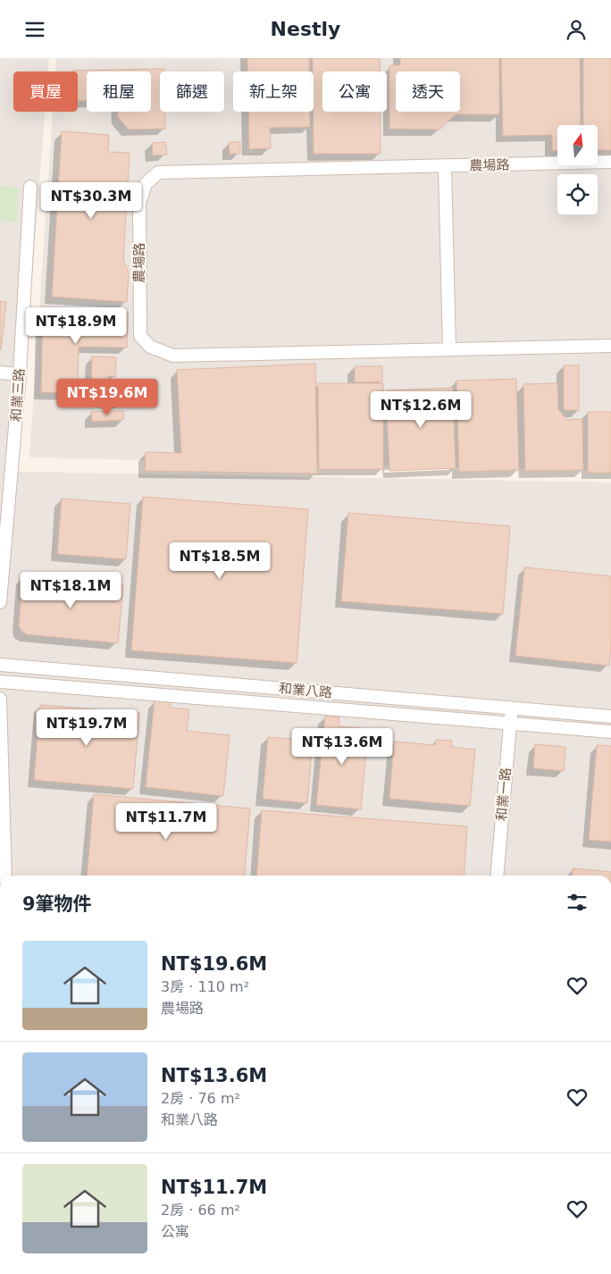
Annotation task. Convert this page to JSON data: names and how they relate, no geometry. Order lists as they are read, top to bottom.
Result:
{
  "streets": {
    "street": [
      "農場路",
      "和業三路",
      "和業八路",
      "和業一路"
    ]
  },
  "crossings": [
    ["和業八路", "和業一路"]
  ],
  "north": "top",
  "page": {
    "header": "Nestly",
    "chip": [
      "買屋",
      "租屋",
      "篩選",
      "新上架",
      "公寓",
      "透天"
    ],
    "price": [
      "NT$30.3M",
      "NT$18.9M",
      "NT$19.6M",
      "NT$12.6M",
      "NT$18.5M",
      "NT$18.1M",
      "NT$19.7M",
      "NT$13.6M",
      "NT$11.7M"
    ],
    "heading": "9筆物件",
    "list": [
      {
        "name": "NT$19.6M",
        "note": "3房 · 110 m² · 農場路"
      },
      {
        "name": "NT$13.6M",
        "note": "2房 · 76 m² · 和業八路"
      },
      {
        "name": "NT$11.7M",
        "note": "2房 · 66 m² · 公寓"
      }
    ]
  }
}
